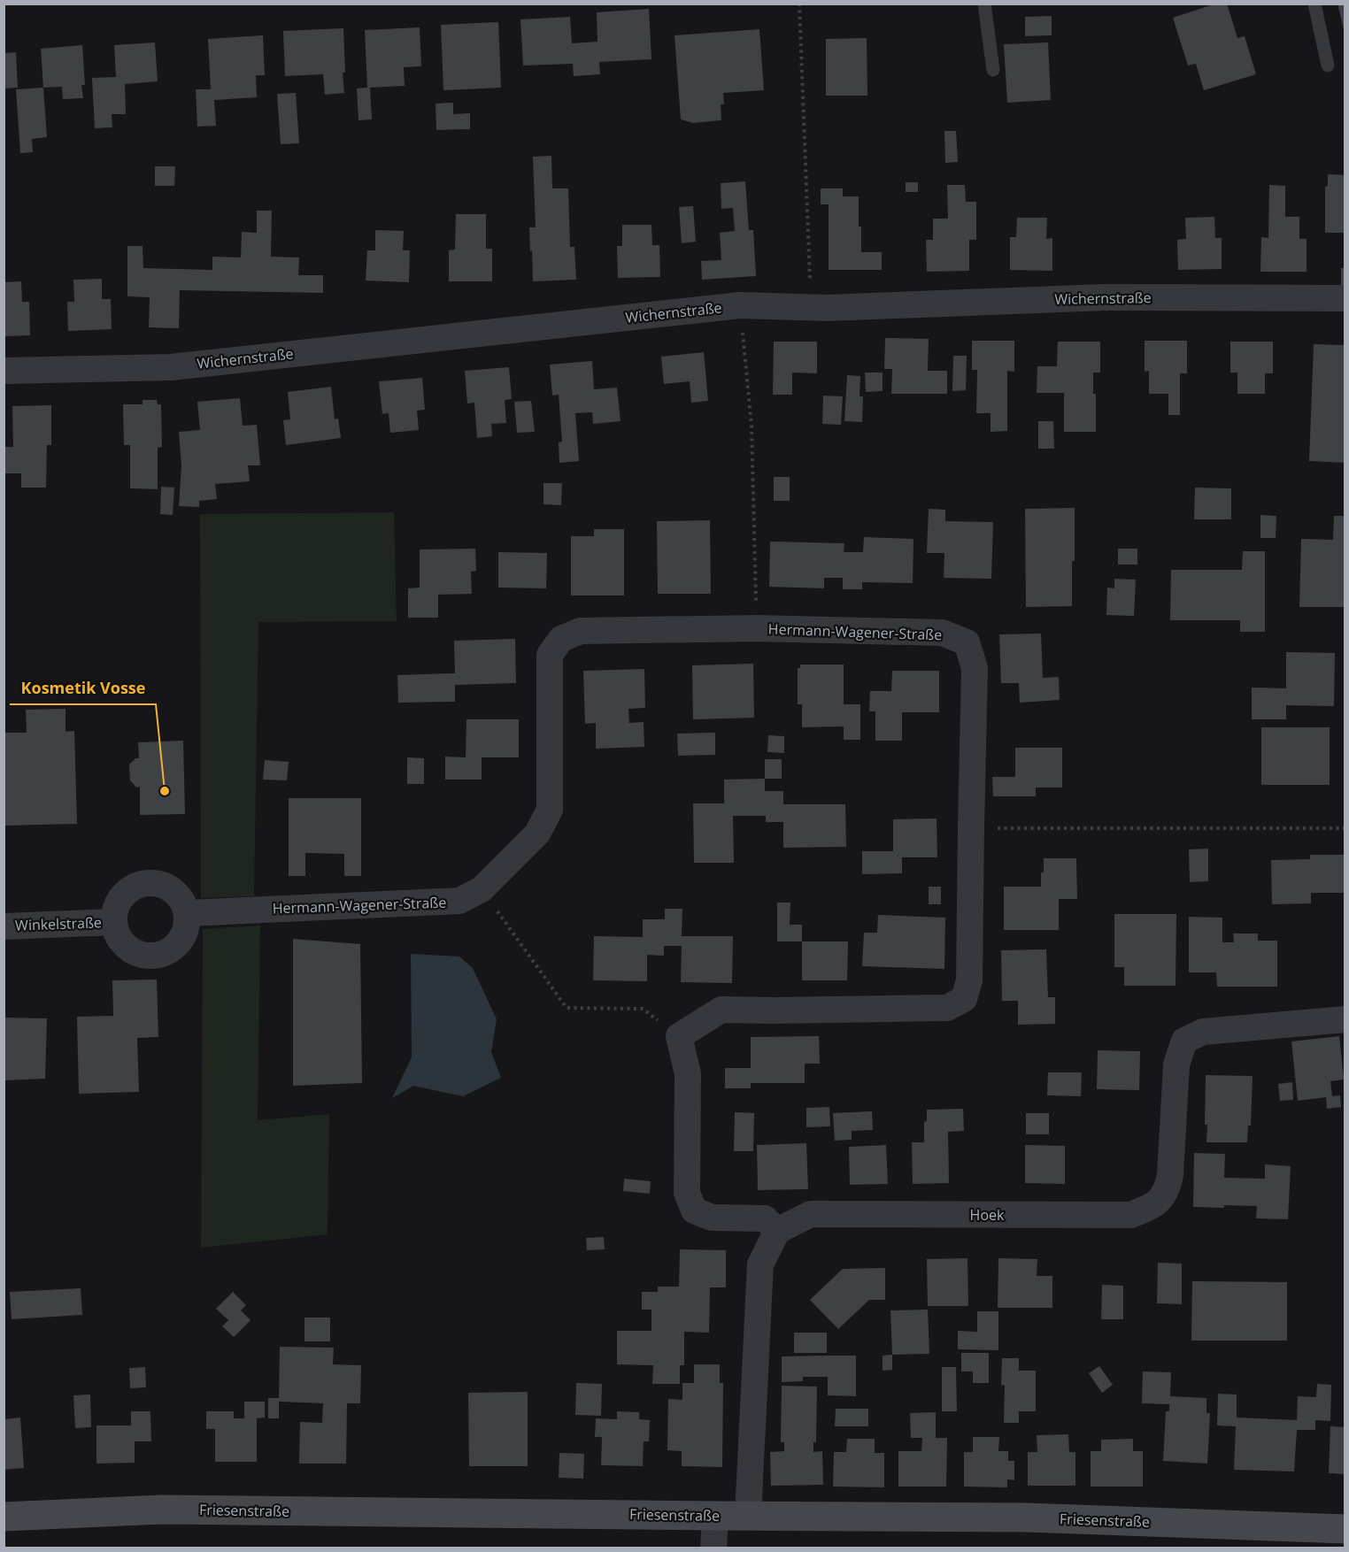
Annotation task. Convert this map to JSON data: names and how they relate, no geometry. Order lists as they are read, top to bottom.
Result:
{
  "streets": {
    "street": [
      "Wichernstraße",
      "Hermann-Wagener-Straße",
      "Winkelstraße",
      "Hoek",
      "Friesenstraße"
    ]
  },
  "crossings": [
    ["Hermann-Wagener-Straße", "Winkelstraße"]
  ],
  "places": ["Kosmetik Vosse"]
}
